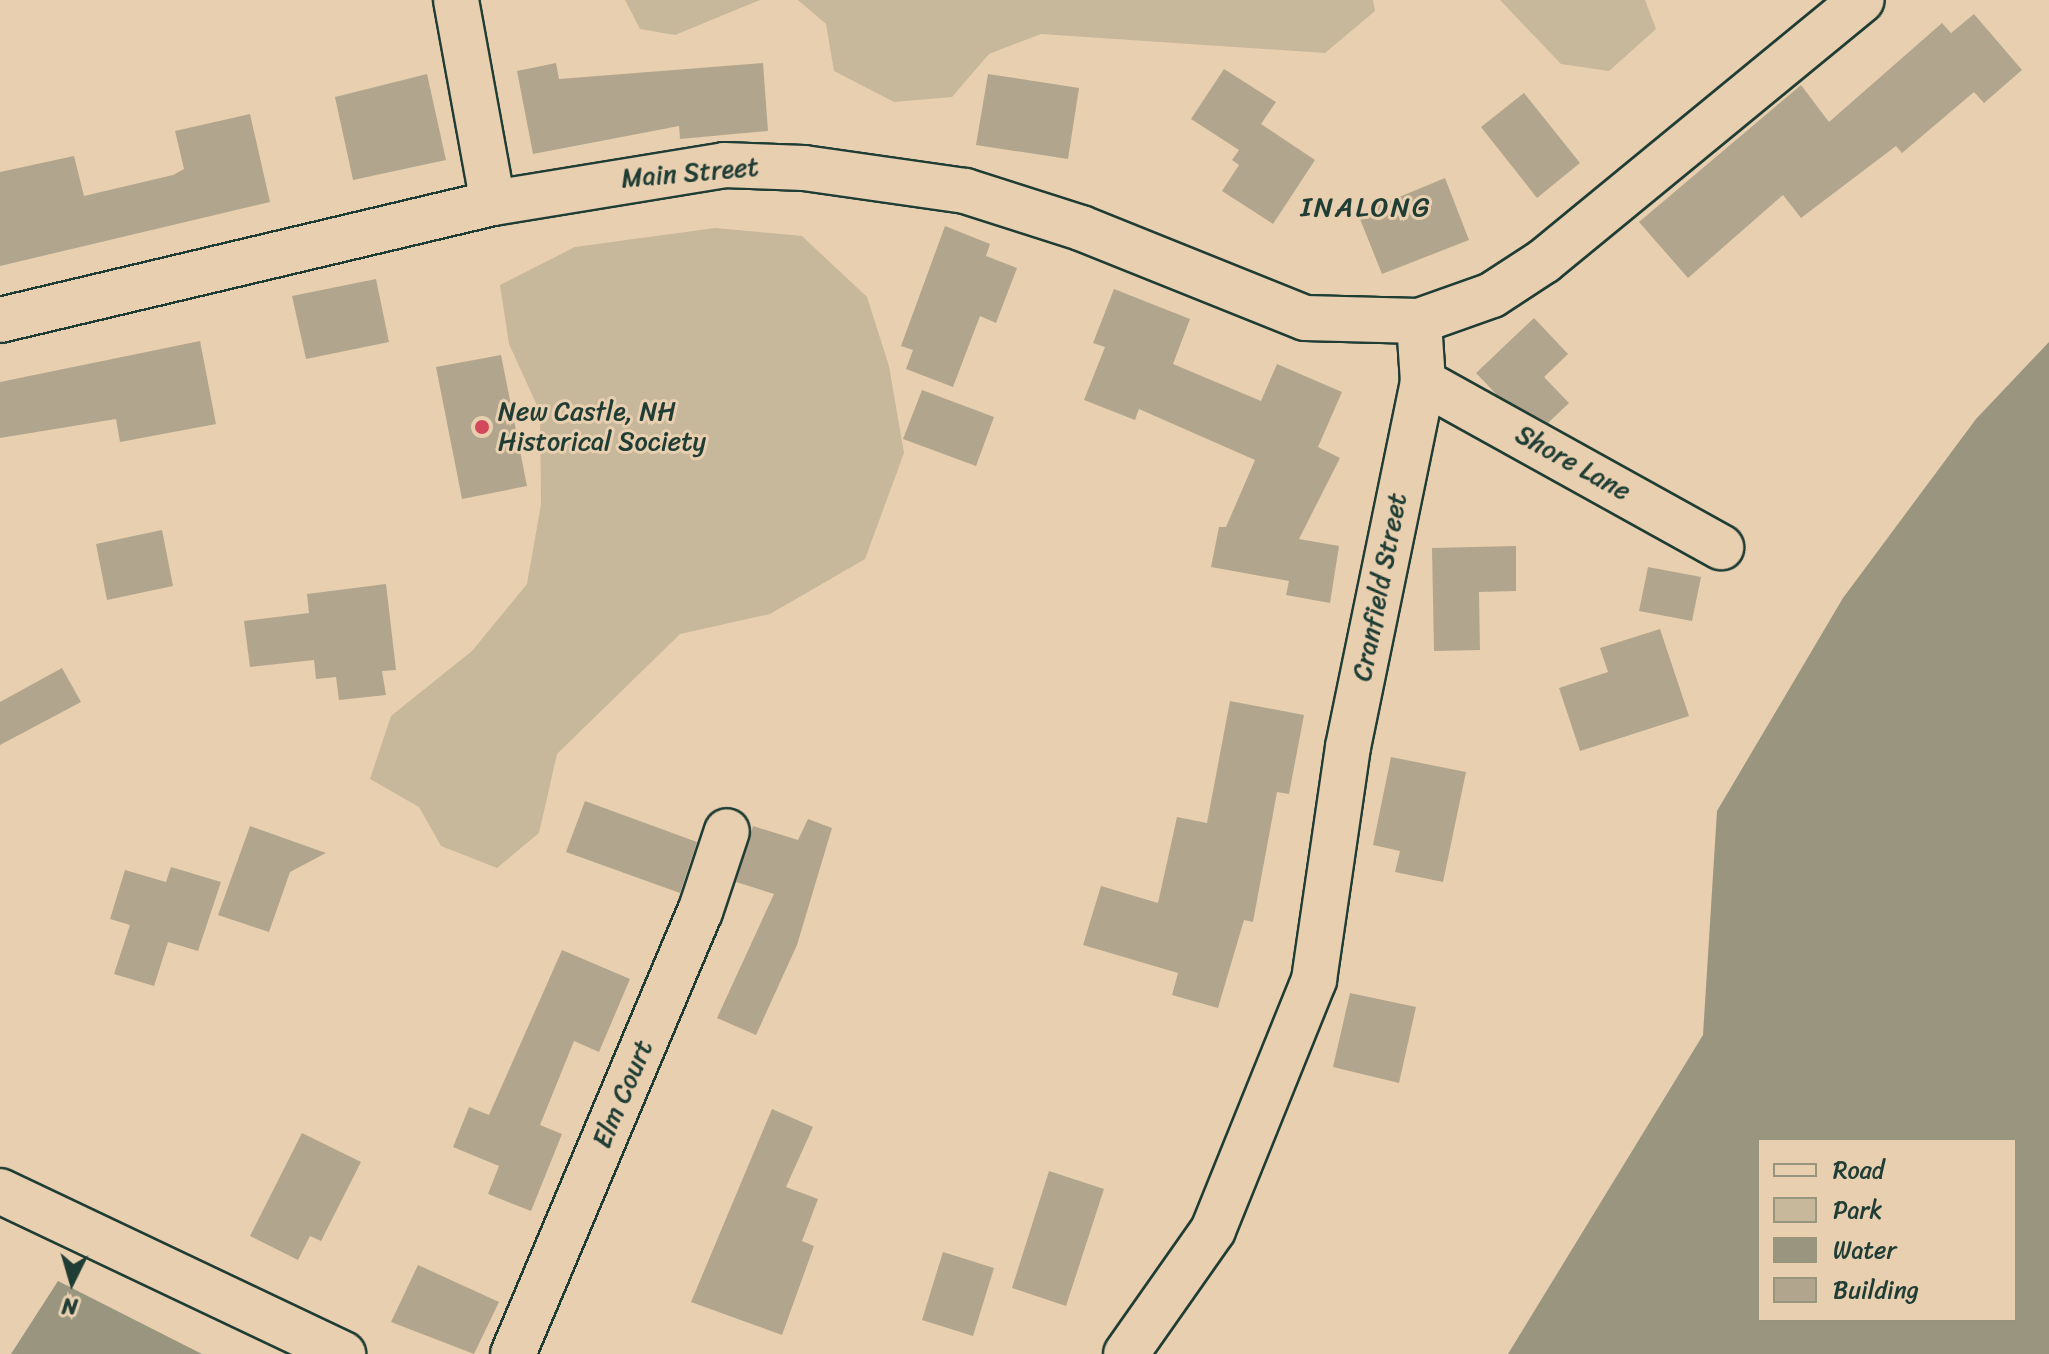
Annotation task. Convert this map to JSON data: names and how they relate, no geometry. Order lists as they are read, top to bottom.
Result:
{
  "streets": {
    "street": [
      "Main Street",
      "Shore Lane",
      "Cranfield Street",
      "Elm Court"
    ]
  },
  "crossings": [
    ["Main Street", "Cranfield Street"],
    ["Shore Lane", "Cranfield Street"]
  ],
  "districts": ["INALONG"],
  "places": ["New Castle, NH Historical Society"],
  "legend": [
    "Road",
    "Park",
    "Water",
    "Building"
  ],
  "north": "bottom"
}
